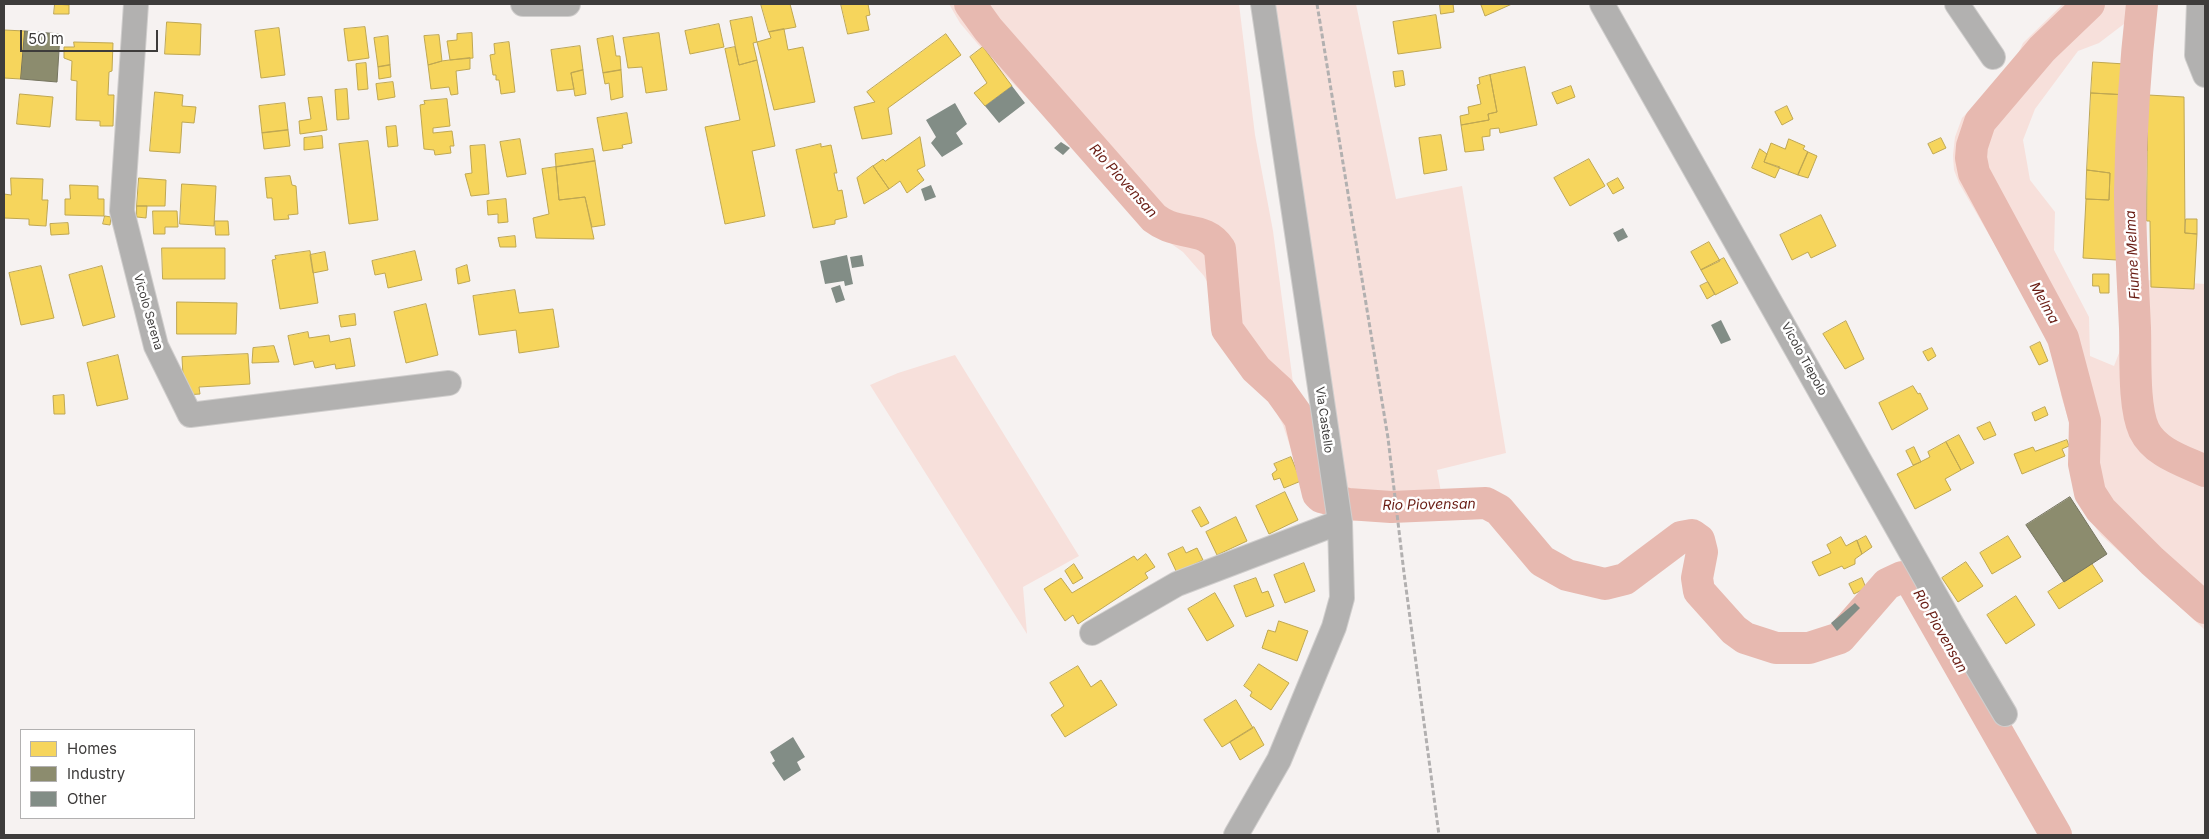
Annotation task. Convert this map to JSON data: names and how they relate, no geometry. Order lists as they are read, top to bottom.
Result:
{
  "streets": {
    "street": ["Vicolo Serena", "Vicolo Tiepolo", "Via Castello"]
  },
  "water": ["Rio Piovensan", "Fiume Melma", "Melma"],
  "legend": ["Homes", "Industry", "Other"],
  "scale_bar": "50 m"
}
